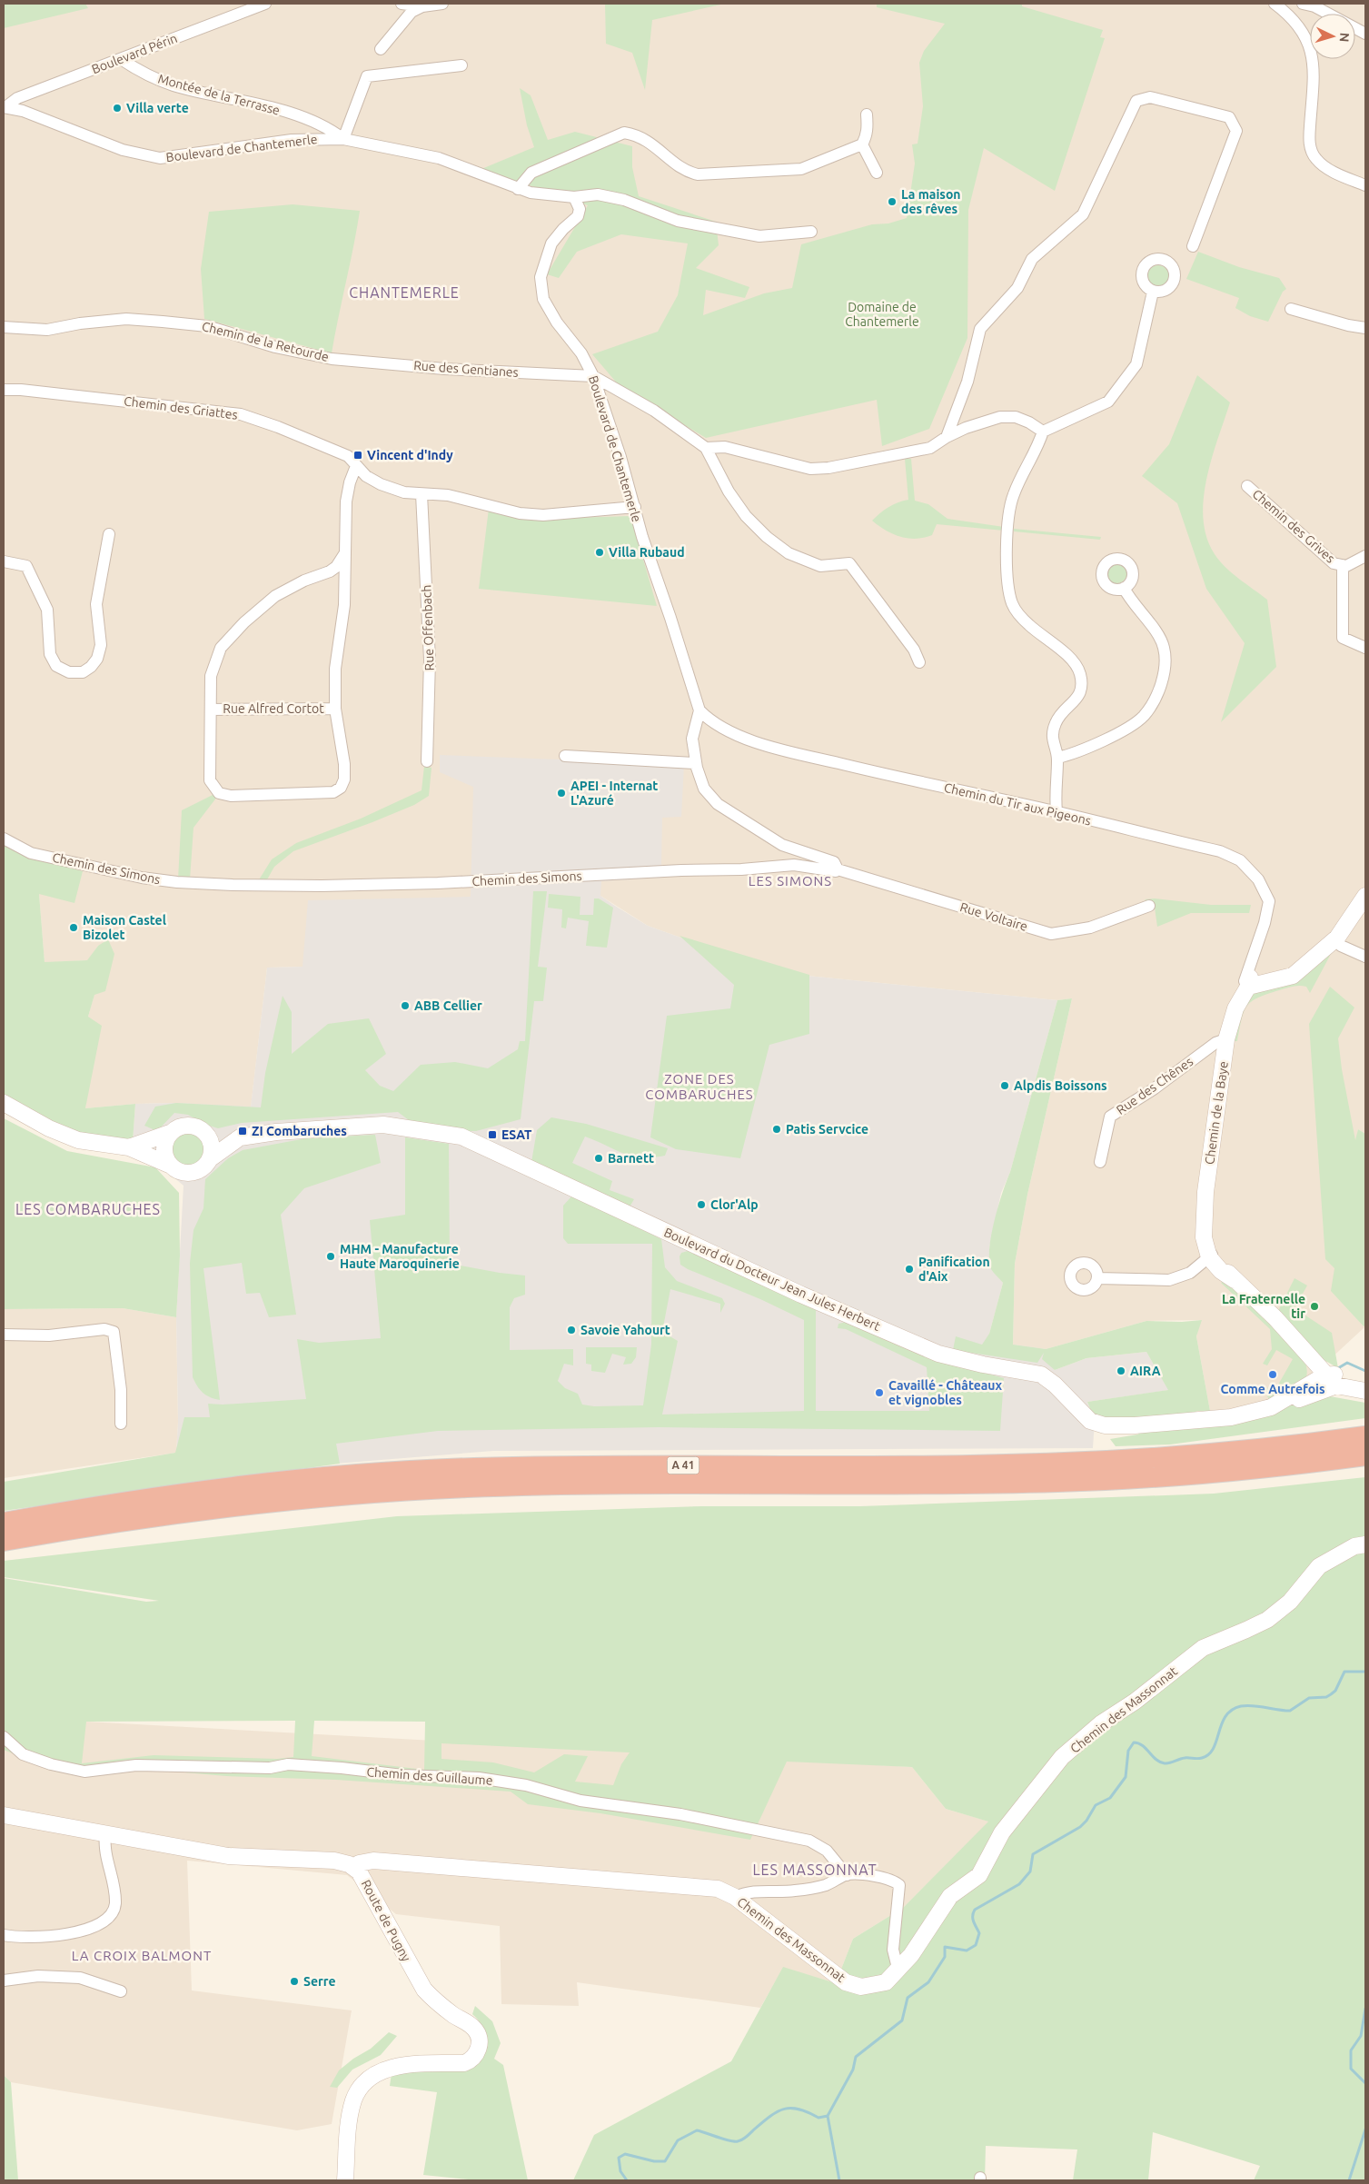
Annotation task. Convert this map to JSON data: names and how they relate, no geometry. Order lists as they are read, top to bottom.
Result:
{
  "streets": {
    "highway": ["A 41"],
    "street": [
      "Boulevard Périn",
      "Montée de la Terrasse",
      "Boulevard de Chantemerle",
      "Chemin de la Retourde",
      "Rue des Gentianes",
      "Chemin des Griattes",
      "Chemin des Grives",
      "Rue Offenbach",
      "Rue Alfred Cortot",
      "Chemin du Tir aux Pigeons",
      "Chemin des Simons",
      "Rue Voltaire",
      "Rue des Chênes",
      "Chemin de la Baye",
      "Boulevard du Docteur Jean Jules Herbert",
      "Chemin des Massonnat",
      "Chemin des Guillaume",
      "Route de Pugny"
    ]
  },
  "crossings": [
    ["Boulevard Périn", "Montée de la Terrasse"],
    ["Boulevard Périn", "Boulevard de Chantemerle"],
    ["Montée de la Terrasse", "Boulevard de Chantemerle"],
    ["Boulevard de Chantemerle", "Rue des Gentianes"],
    ["Boulevard de Chantemerle", "Chemin des Griattes"],
    ["Boulevard de Chantemerle", "Chemin du Tir aux Pigeons"],
    ["Chemin de la Retourde", "Rue des Gentianes"],
    ["Chemin des Griattes", "Rue Offenbach"],
    ["Chemin du Tir aux Pigeons", "Chemin de la Baye"],
    ["Chemin des Simons", "Rue Voltaire"],
    ["Rue des Chênes", "Chemin de la Baye"],
    ["Chemin de la Baye", "Boulevard du Docteur Jean Jules Herbert"],
    ["Chemin des Massonnat", "Route de Pugny"]
  ],
  "districts": [
    "CHANTEMERLE",
    "LES SIMONS",
    "ZONE DES COMBARUCHES",
    "LES COMBARUCHES",
    "LES MASSONNAT",
    "LA CROIX BALMONT"
  ],
  "parks": ["Domaine de Chantemerle"],
  "places": {
    "other": [
      "Villa verte",
      "La maison des rêves",
      "Villa Rubaud",
      "APEI - Internat L'Azuré",
      "Maison Castel Bizolet",
      "ABB Cellier",
      "Alpdis Boissons",
      "Patis Servcice",
      "Barnett",
      "Clor'Alp",
      "MHM - Manufacture Haute Maroquinerie",
      "Panification d'Aix",
      "La Fraternelle tir",
      "Savoie Yahourt",
      "AIRA",
      "Comme Autrefois",
      "Cavaillé - Châteaux et vignobles",
      "Serre"
    ],
    "transit": ["Vincent d'Indy", "ZI Combaruches", "ESAT"]
  },
  "north": "right"
}
